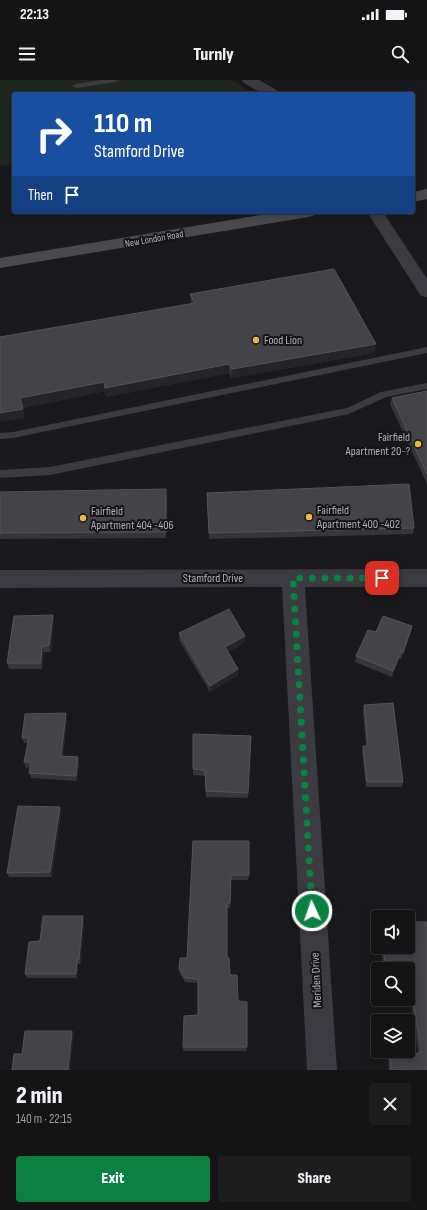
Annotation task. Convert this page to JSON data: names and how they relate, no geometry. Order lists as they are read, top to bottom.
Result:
{
  "streets": {
    "main road": ["New London Road"],
    "street": ["Stamford Drive", "Meriden Drive"]
  },
  "crossings": [
    ["Stamford Drive", "Meriden Drive"]
  ],
  "places": [
    "Food Lion",
    "Fairfield Apartment 20-?",
    "Fairfield Apartment 400 -402",
    "Fairfield Apartment 404 -406"
  ],
  "page": {
    "status": "22:13",
    "header": "Turnly",
    "turn": ["110 m", "Stamford Drive"],
    "then": "Then",
    "heading": ["2 min", "140 m · 22:15"],
    "buttons": ["Exit", "Share"]
  }
}
